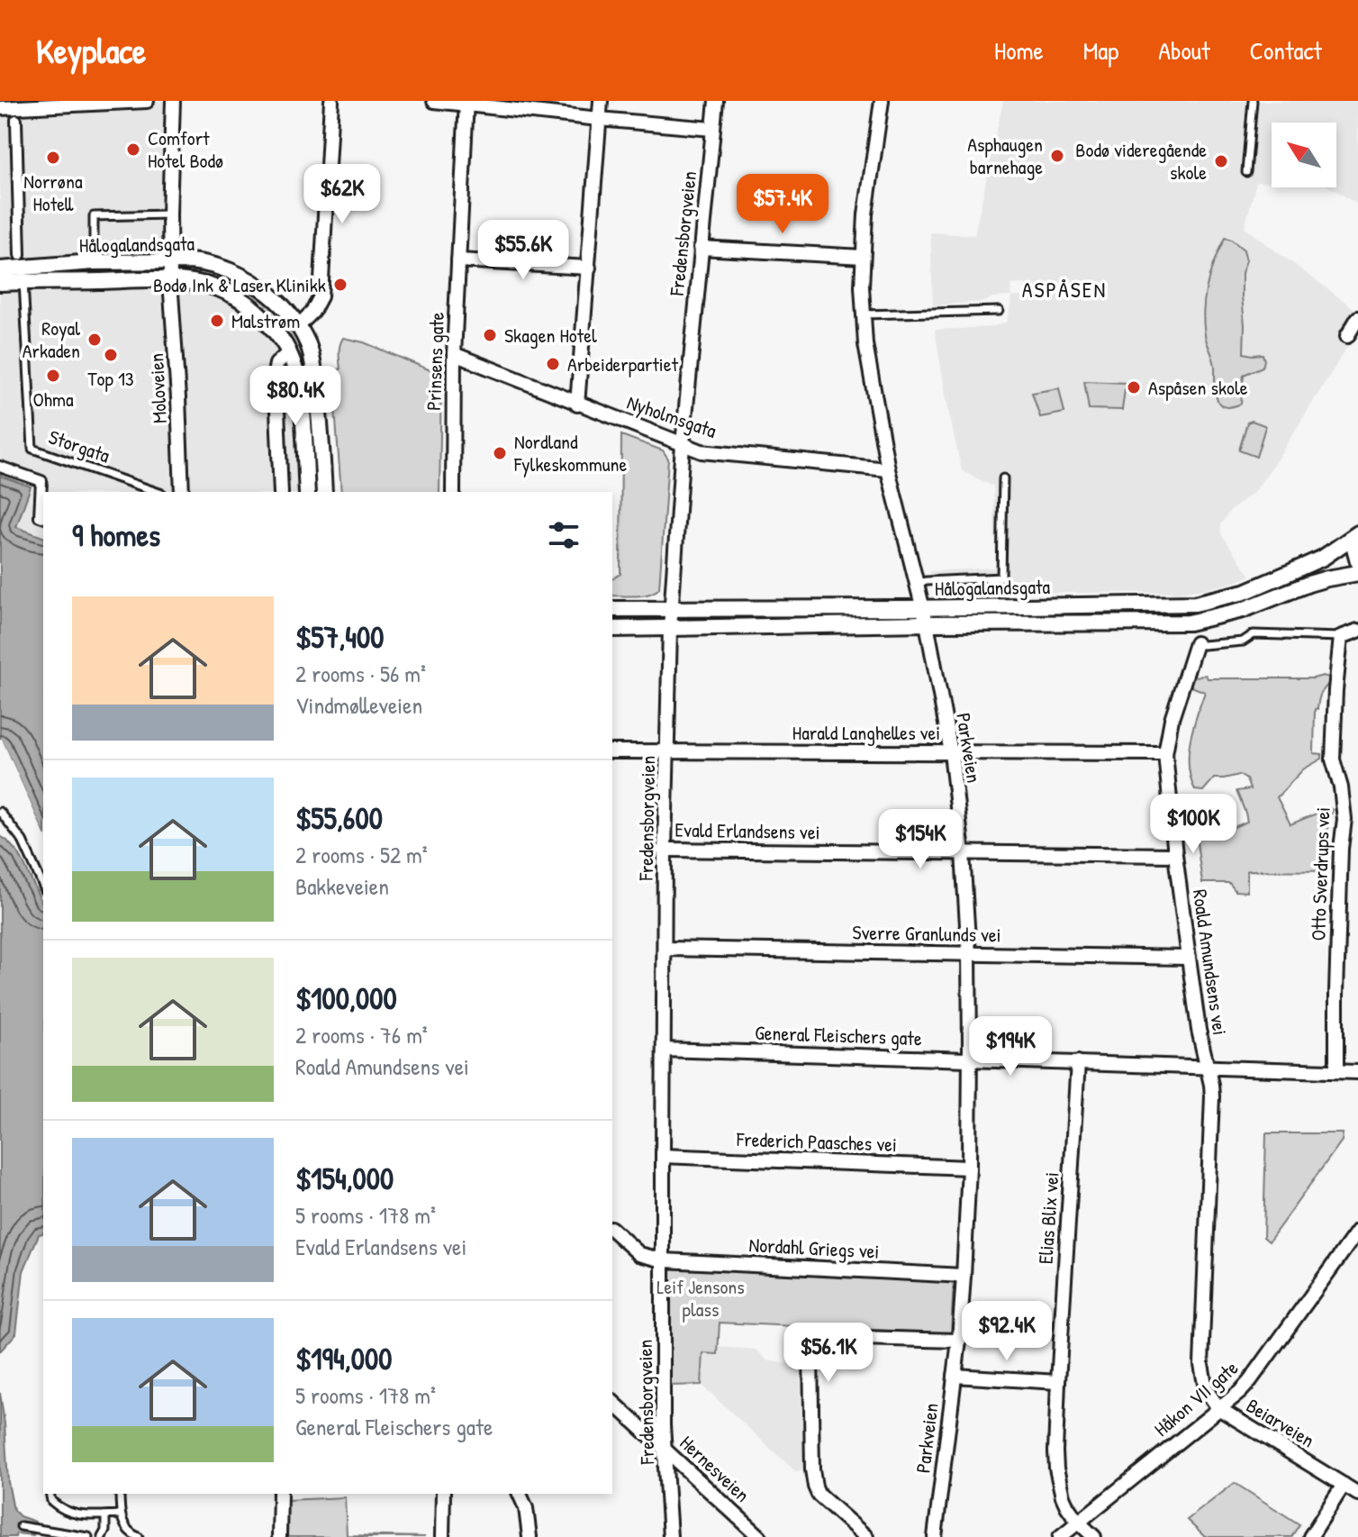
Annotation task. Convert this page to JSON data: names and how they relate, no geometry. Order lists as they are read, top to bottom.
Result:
{
  "streets": {
    "street": [
      "Fredensborgveien",
      "Hålogalandsgata",
      "Prinsens gate",
      "Moloveien",
      "Nyholmsgata",
      "Storgata",
      "Harald Langhelles vei",
      "Parkveien",
      "Evald Erlandsens vei",
      "Otto Sverdrups vei",
      "Sverre Granlunds vei",
      "Roald Amundsens vei",
      "General Fleischers gate",
      "Frederich Paasches vei",
      "Elias Blix vei",
      "Nordahl Griegs vei",
      "Håkon VII gate",
      "Beiarveien",
      "Hernesveien"
    ]
  },
  "crossings": [
    ["Fredensborgveien", "Hålogalandsgata"],
    ["Fredensborgveien", "Nyholmsgata"],
    ["Fredensborgveien", "Harald Langhelles vei"],
    ["Fredensborgveien", "Evald Erlandsens vei"],
    ["Fredensborgveien", "Sverre Granlunds vei"],
    ["Fredensborgveien", "General Fleischers gate"],
    ["Fredensborgveien", "Frederich Paasches vei"],
    ["Fredensborgveien", "Nordahl Griegs vei"],
    ["Fredensborgveien", "Hernesveien"],
    ["Hålogalandsgata", "Moloveien"],
    ["Hålogalandsgata", "Storgata"],
    ["Hålogalandsgata", "Parkveien"],
    ["Prinsens gate", "Nyholmsgata"],
    ["Nyholmsgata", "Parkveien"],
    ["Harald Langhelles vei", "Parkveien"],
    ["Harald Langhelles vei", "Roald Amundsens vei"],
    ["Parkveien", "Evald Erlandsens vei"],
    ["Parkveien", "Sverre Granlunds vei"],
    ["Parkveien", "General Fleischers gate"],
    ["Parkveien", "Frederich Paasches vei"],
    ["Parkveien", "Nordahl Griegs vei"],
    ["Evald Erlandsens vei", "Roald Amundsens vei"],
    ["Otto Sverdrups vei", "Roald Amundsens vei"],
    ["Otto Sverdrups vei", "General Fleischers gate"],
    ["Sverre Granlunds vei", "Roald Amundsens vei"],
    ["Roald Amundsens vei", "General Fleischers gate"],
    ["Roald Amundsens vei", "Håkon VII gate"],
    ["Roald Amundsens vei", "Beiarveien"],
    ["General Fleischers gate", "Elias Blix vei"],
    ["Elias Blix vei", "Håkon VII gate"],
    ["Håkon VII gate", "Beiarveien"]
  ],
  "districts": ["ASPÅSEN"],
  "parks": ["Leif Jensons plass"],
  "places": [
    "Comfort Hotel Bodø",
    "Asphaugen barnehage",
    "Norrøna Hotell",
    "Bodø videregående skole",
    "Bodø Ink & Laser Klinikk",
    "Malstrøm",
    "Skagen Hotel",
    "Royal Arkaden",
    "Top 13",
    "Arbeiderpartiet",
    "Ohma",
    "Aspåsen skole",
    "Nordland Fylkeskommune"
  ],
  "north": "top left",
  "page": {
    "header": "Keyplace",
    "nav": [
      "Home",
      "Map",
      "About",
      "Contact"
    ],
    "price": [
      "$62K",
      "$57.4K",
      "$55.6K",
      "$80.4K",
      "$100K",
      "$154K",
      "$194K",
      "$92.4K",
      "$56.1K"
    ],
    "heading": "9 homes",
    "list": [
      {
        "name": "$57,400",
        "note": "2 rooms · 56 m² · Vindmølleveien"
      },
      {
        "name": "$55,600",
        "note": "2 rooms · 52 m² · Bakkeveien"
      },
      {
        "name": "$100,000",
        "note": "2 rooms · 76 m² · Roald Amundsens vei"
      },
      {
        "name": "$154,000",
        "note": "5 rooms · 178 m² · Evald Erlandsens vei"
      },
      {
        "name": "$194,000",
        "note": "5 rooms · 178 m² · General Fleischers gate"
      }
    ]
  }
}
